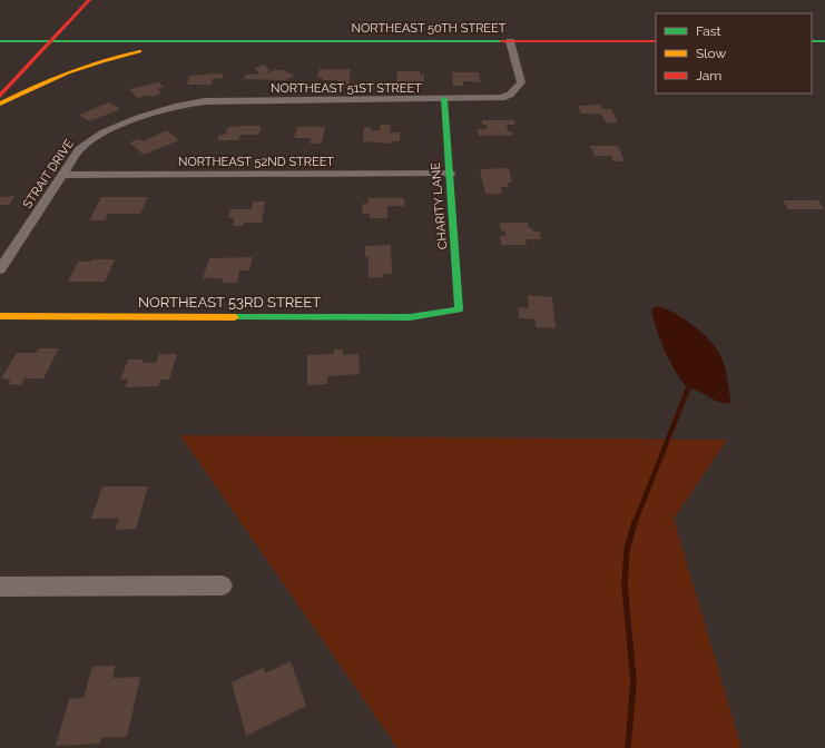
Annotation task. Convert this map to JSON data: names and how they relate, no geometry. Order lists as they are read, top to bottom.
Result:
{
  "streets": {
    "street": [
      "NORTHEAST 50TH STREET",
      "NORTHEAST 51ST STREET",
      "NORTHEAST 52ND STREET",
      "STRAIT DRIVE",
      "CHARITY LANE",
      "NORTHEAST 53RD STREET"
    ]
  },
  "crossings": [
    ["NORTHEAST 50TH STREET", "NORTHEAST 51ST STREET"],
    ["NORTHEAST 51ST STREET", "STRAIT DRIVE"],
    ["NORTHEAST 51ST STREET", "CHARITY LANE"],
    ["NORTHEAST 52ND STREET", "STRAIT DRIVE"],
    ["NORTHEAST 52ND STREET", "CHARITY LANE"],
    ["CHARITY LANE", "NORTHEAST 53RD STREET"]
  ],
  "legend": ["Fast", "Slow", "Jam"]
}
